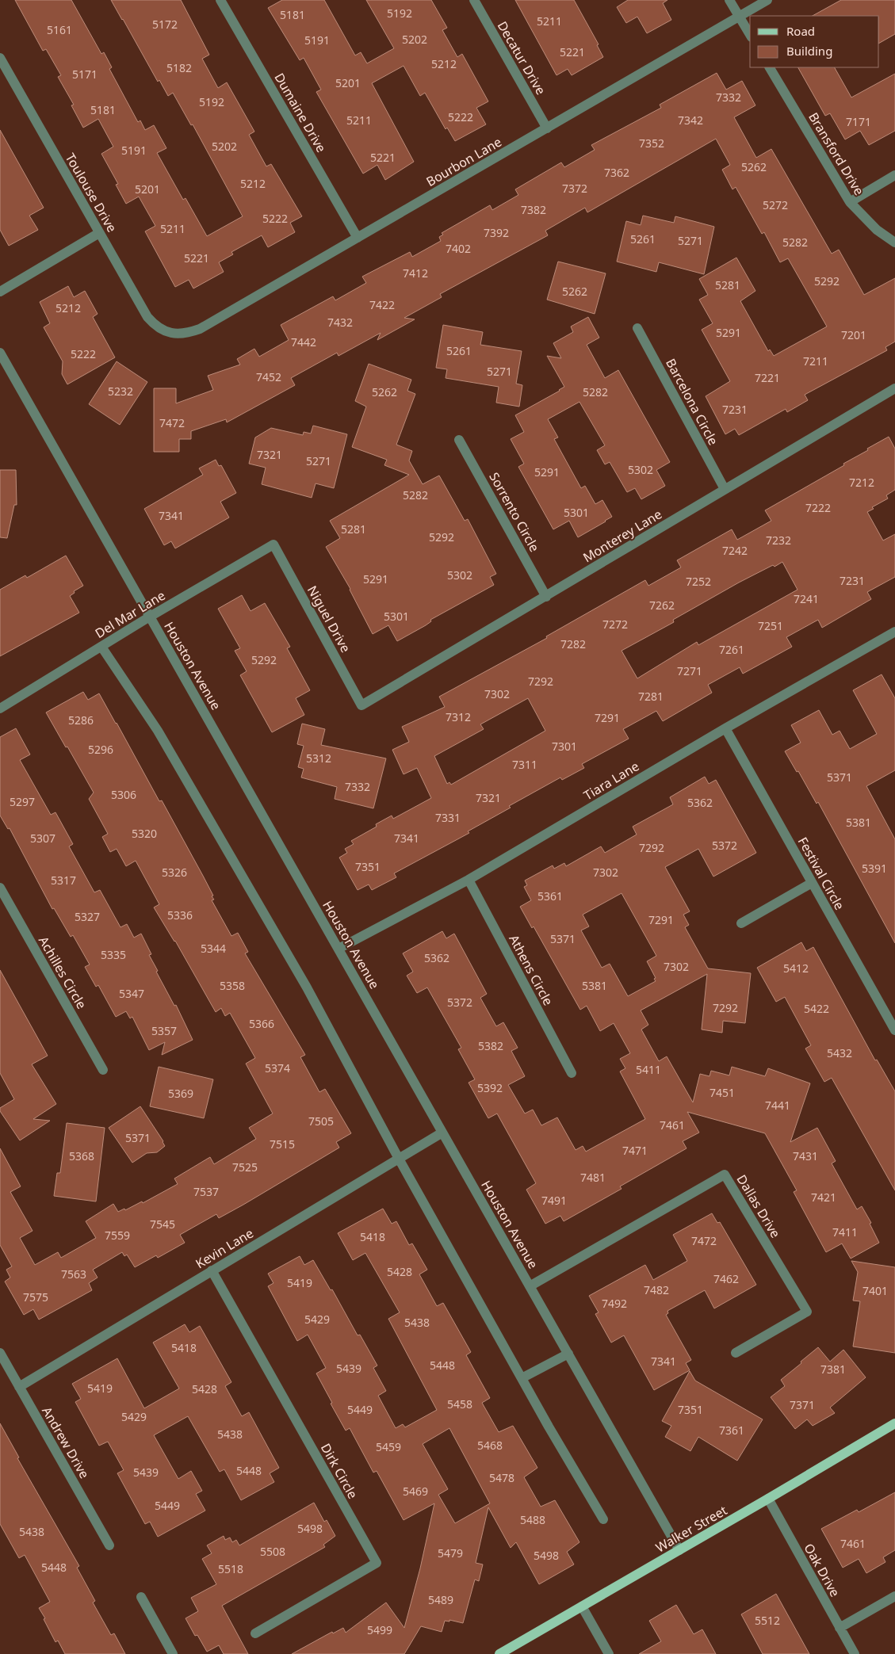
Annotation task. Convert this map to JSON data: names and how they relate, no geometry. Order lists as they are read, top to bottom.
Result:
{
  "streets": {
    "main road": ["Walker Street"],
    "street": [
      "Decatur Drive",
      "Dumaine Drive",
      "Bransford Drive",
      "Bourbon Lane",
      "Toulouse Drive",
      "Barcelona Circle",
      "Sorrento Circle",
      "Monterey Lane",
      "Del Mar Lane",
      "Niguel Drive",
      "Houston Avenue",
      "Tiara Lane",
      "Festival Circle",
      "Athens Circle",
      "Achilles Circle",
      "Dallas Drive",
      "Kevin Lane",
      "Andrew Drive",
      "Dirk Circle",
      "Oak Drive"
    ]
  },
  "crossings": [
    ["Decatur Drive", "Bourbon Lane"],
    ["Dumaine Drive", "Bourbon Lane"],
    ["Bourbon Lane", "Toulouse Drive"],
    ["Barcelona Circle", "Monterey Lane"],
    ["Sorrento Circle", "Monterey Lane"],
    ["Monterey Lane", "Niguel Drive"],
    ["Del Mar Lane", "Niguel Drive"],
    ["Del Mar Lane", "Houston Avenue"],
    ["Houston Avenue", "Tiara Lane"],
    ["Houston Avenue", "Dallas Drive"],
    ["Houston Avenue", "Kevin Lane"],
    ["Houston Avenue", "Walker Street"],
    ["Tiara Lane", "Festival Circle"],
    ["Tiara Lane", "Athens Circle"],
    ["Kevin Lane", "Andrew Drive"],
    ["Kevin Lane", "Dirk Circle"],
    ["Walker Street", "Oak Drive"]
  ],
  "house_numbers": [
    "5192",
    "5181",
    "5211",
    "5172",
    "5161",
    "5202",
    "5191",
    "5221",
    "5212",
    "5182",
    "5171",
    "5201",
    "7332",
    "5192",
    "5181",
    "5222",
    "5211",
    "7342",
    "7171",
    "7352",
    "5202",
    "5191",
    "5221",
    "5262",
    "7362",
    "5212",
    "7372",
    "5201",
    "5272",
    "7382",
    "5222",
    "5211",
    "7392",
    "5261",
    "5271",
    "5282",
    "7402",
    "5221",
    "7412",
    "5292",
    "5281",
    "5262",
    "7422",
    "5212",
    "7432",
    "5291",
    "7201",
    "7442",
    "5261",
    "5222",
    "7211",
    "5271",
    "7452",
    "7221",
    "5232",
    "5262",
    "5282",
    "7231",
    "7472",
    "7321",
    "5271",
    "5302",
    "5291",
    "7212",
    "5282",
    "7222",
    "5301",
    "7341",
    "5281",
    "5292",
    "7232",
    "7242",
    "5302",
    "5291",
    "7231",
    "7252",
    "7241",
    "7262",
    "5301",
    "7272",
    "7251",
    "7282",
    "7261",
    "5292",
    "7271",
    "7292",
    "7302",
    "7281",
    "7312",
    "7291",
    "5286",
    "7301",
    "5296",
    "5312",
    "7311",
    "5371",
    "7332",
    "5306",
    "7321",
    "5297",
    "5362",
    "7331",
    "5381",
    "5320",
    "5307",
    "7341",
    "5372",
    "7292",
    "7351",
    "5391",
    "5326",
    "7302",
    "5317",
    "5361",
    "5336",
    "5327",
    "7291",
    "5371",
    "5344",
    "5335",
    "5362",
    "7302",
    "5412",
    "5358",
    "5381",
    "5347",
    "5372",
    "7292",
    "5422",
    "5366",
    "5357",
    "5382",
    "5432",
    "5374",
    "5411",
    "5392",
    "7451",
    "5369",
    "7441",
    "7505",
    "7461",
    "5371",
    "7515",
    "7471",
    "5368",
    "7431",
    "7525",
    "7481",
    "7537",
    "7421",
    "7491",
    "7545",
    "7411",
    "7559",
    "5418",
    "7472",
    "5428",
    "7563",
    "7462",
    "5419",
    "7482",
    "7401",
    "7575",
    "7492",
    "5429",
    "5438",
    "5418",
    "7341",
    "5448",
    "5439",
    "7381",
    "5419",
    "5428",
    "5458",
    "7371",
    "5449",
    "7351",
    "5429",
    "7361",
    "5438",
    "5468",
    "5459",
    "5448",
    "5439",
    "5478",
    "5469",
    "5449",
    "5488",
    "5498",
    "5438",
    "7461",
    "5508",
    "5479",
    "5498",
    "5448",
    "5518",
    "5489",
    "5512",
    "5499"
  ],
  "legend": ["Road", "Building"]
}
